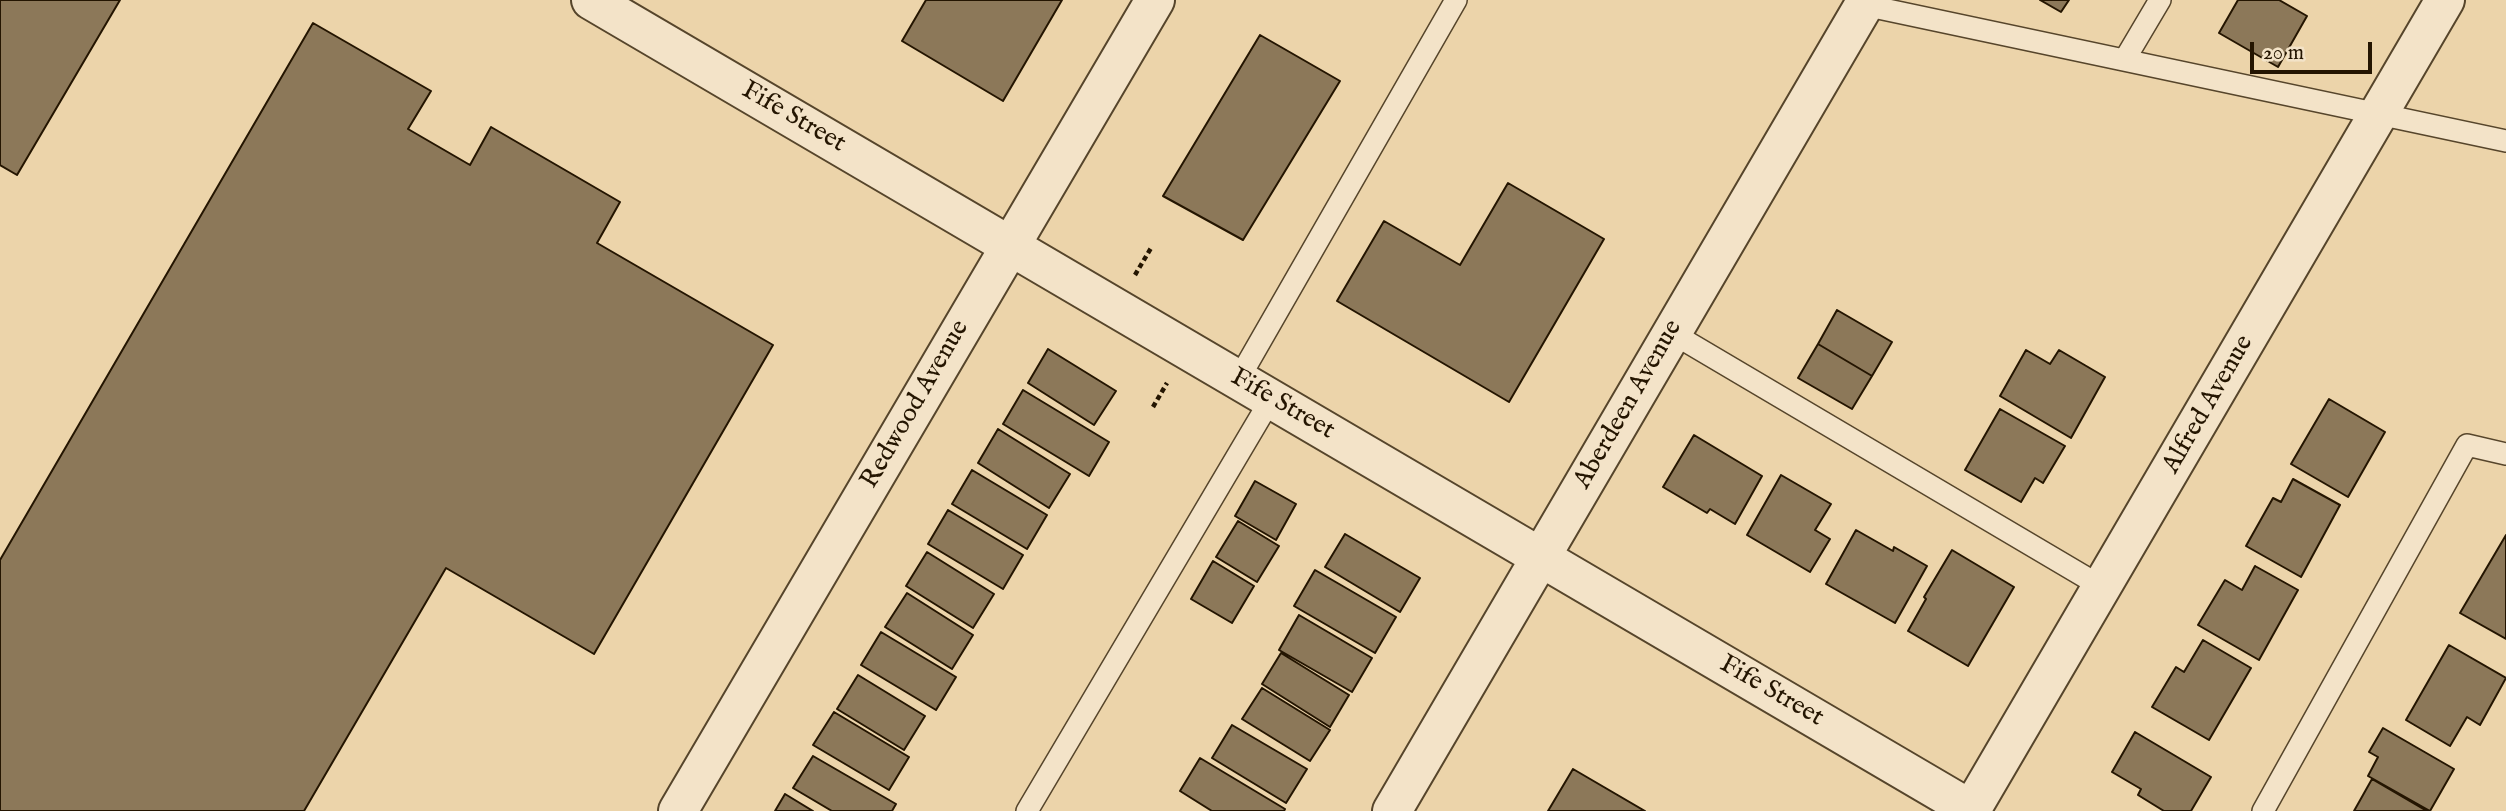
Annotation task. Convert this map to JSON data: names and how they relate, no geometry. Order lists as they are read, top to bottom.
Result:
{
  "streets": {
    "street": [
      "Fife Street",
      "Redwood Avenue",
      "Aberdeen Avenue",
      "Alfred Avenue"
    ]
  },
  "crossings": [
    ["Fife Street", "Redwood Avenue"],
    ["Fife Street", "Aberdeen Avenue"],
    ["Fife Street", "Alfred Avenue"]
  ],
  "scale_bar": "20 m"
}
